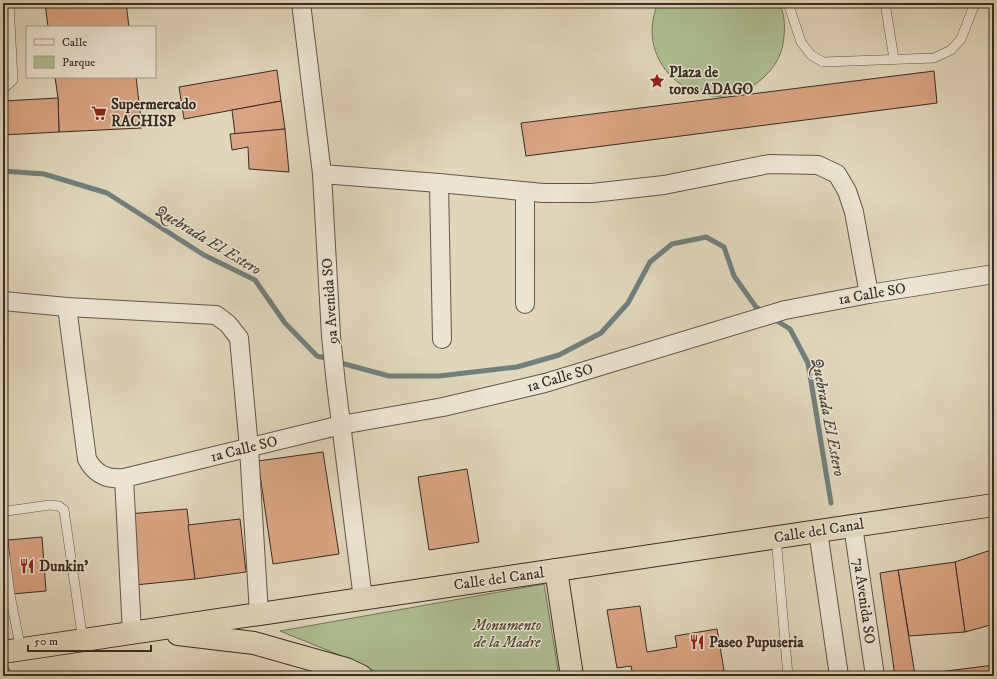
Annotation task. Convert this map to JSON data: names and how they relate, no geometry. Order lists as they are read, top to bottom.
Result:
{
  "streets": {
    "highway": ["Calle del Canal"],
    "street": ["1a Calle SO", "9a Avenida SO", "7a Avenida SO"]
  },
  "crossings": [
    ["1a Calle SO", "9a Avenida SO"],
    ["9a Avenida SO", "Calle del Canal"],
    ["Calle del Canal", "7a Avenida SO"]
  ],
  "water": ["Quebrada El Estero"],
  "parks": ["Monumento de la Madre"],
  "places": {
    "place": ["Plaza de toros ADAGO"],
    "supermarket": ["Supermercado RACHISP"],
    "restaurant": ["Dunkin'", "Paseo Pupuseria"]
  },
  "legend": ["Calle", "Parque"],
  "scale_bar": "50 m"
}
